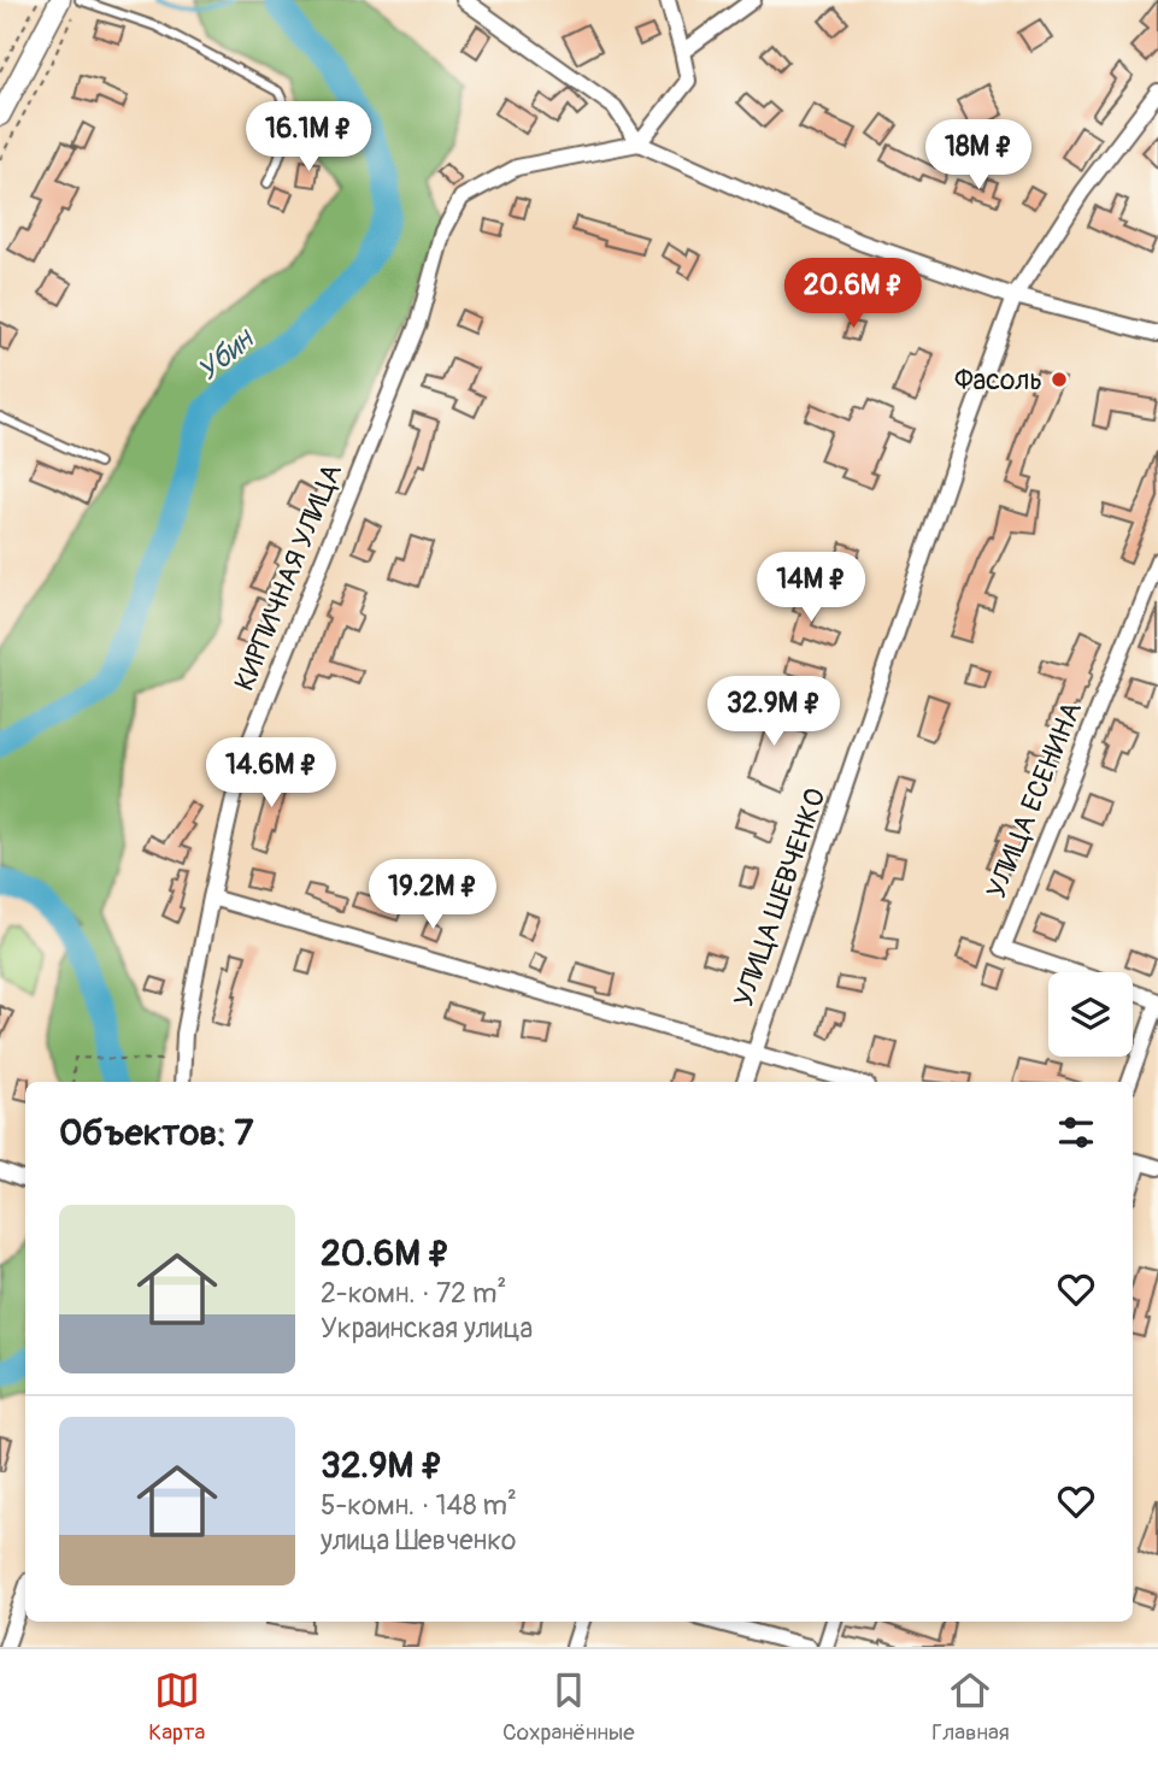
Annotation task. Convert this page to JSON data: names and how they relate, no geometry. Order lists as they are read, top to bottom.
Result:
{
  "streets": {
    "street": ["КИРПИЧНАЯ УЛИЦА", "УЛИЦА ЕСЕНИНА", "УЛИЦА ШЕВЧЕНКО"]
  },
  "water": ["Убин"],
  "places": ["Фасоль"],
  "page": {
    "price": [
      "16.1M ₽",
      "18M ₽",
      "20.6M ₽",
      "14M ₽",
      "32.9M ₽",
      "14.6M ₽",
      "19.2M ₽"
    ],
    "heading": "Объектов: 7",
    "list": [
      {
        "name": "20.6M ₽",
        "note": "2-комн. · 72 m² · Украинская улица"
      },
      {
        "name": "32.9M ₽",
        "note": "5-комн. · 148 m² · улица Шевченко"
      }
    ],
    "tabs": ["Карта", "Сохранённые", "Главная"]
  }
}
